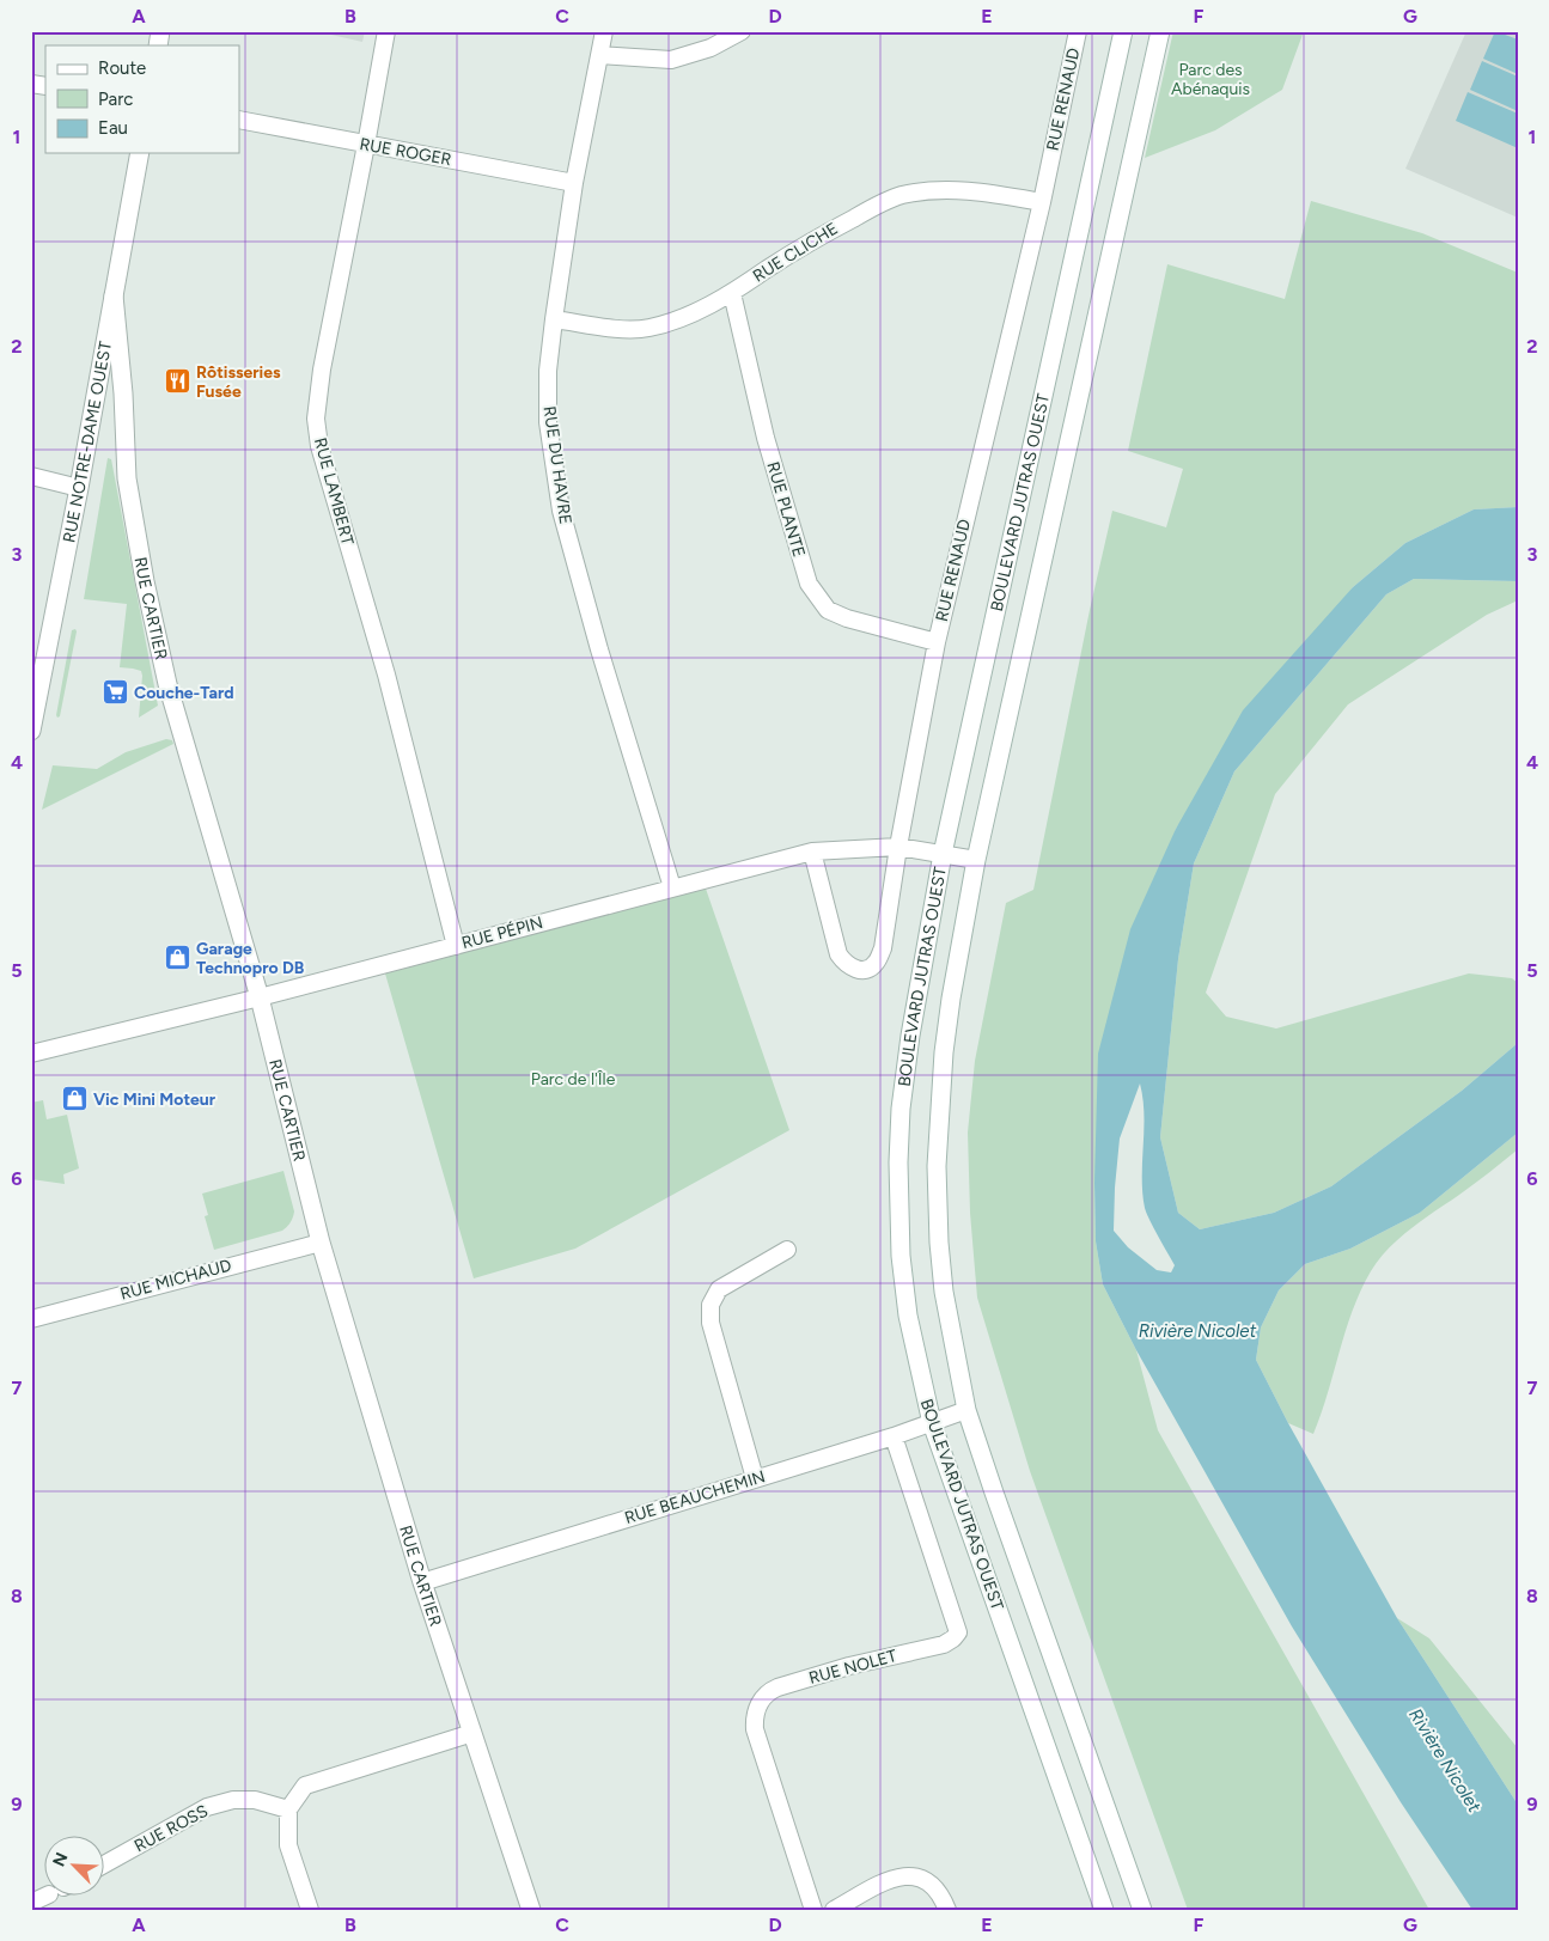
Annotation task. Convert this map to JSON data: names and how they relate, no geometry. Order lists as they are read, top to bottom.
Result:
{
  "streets": {
    "main road": ["RUE NOTRE-DAME OUEST", "BOULEVARD JUTRAS OUEST", "RUE CARTIER"],
    "street": [
      "RUE RENAUD",
      "RUE ROGER",
      "RUE CLICHE",
      "RUE DU HAVRE",
      "RUE LAMBERT",
      "RUE PLANTE",
      "RUE PÉPIN",
      "RUE MICHAUD",
      "RUE BEAUCHEMIN",
      "RUE NOLET",
      "RUE ROSS"
    ]
  },
  "crossings": [
    ["RUE RENAUD", "RUE CLICHE"],
    ["RUE RENAUD", "RUE PLANTE"],
    ["RUE RENAUD", "RUE PÉPIN"],
    ["RUE ROGER", "RUE DU HAVRE"],
    ["RUE ROGER", "RUE LAMBERT"],
    ["RUE CLICHE", "RUE DU HAVRE"],
    ["RUE CLICHE", "RUE PLANTE"],
    ["RUE NOTRE-DAME OUEST", "RUE CARTIER"],
    ["RUE DU HAVRE", "RUE PÉPIN"],
    ["RUE LAMBERT", "RUE PÉPIN"],
    ["BOULEVARD JUTRAS OUEST", "RUE PÉPIN"],
    ["BOULEVARD JUTRAS OUEST", "RUE BEAUCHEMIN"],
    ["RUE CARTIER", "RUE PÉPIN"],
    ["RUE CARTIER", "RUE MICHAUD"],
    ["RUE CARTIER", "RUE BEAUCHEMIN"],
    ["RUE BEAUCHEMIN", "RUE NOLET"]
  ],
  "water": ["Rivière Nicolet"],
  "parks": ["Parc des Abénaquis", "Parc de l'Île"],
  "places": {
    "restaurant": ["Rôtisseries Fusée"],
    "supermarket": ["Couche-Tard"],
    "shop": ["Garage Technopro DB", "Vic Mini Moteur"]
  },
  "legend": ["Route", "Parc", "Eau"],
  "north": "top left",
  "grid": {
    "columns": [
      "A",
      "B",
      "C",
      "D",
      "E",
      "F",
      "G"
    ],
    "rows": [
      "1",
      "2",
      "3",
      "4",
      "5",
      "6",
      "7",
      "8",
      "9"
    ]
  }
}
